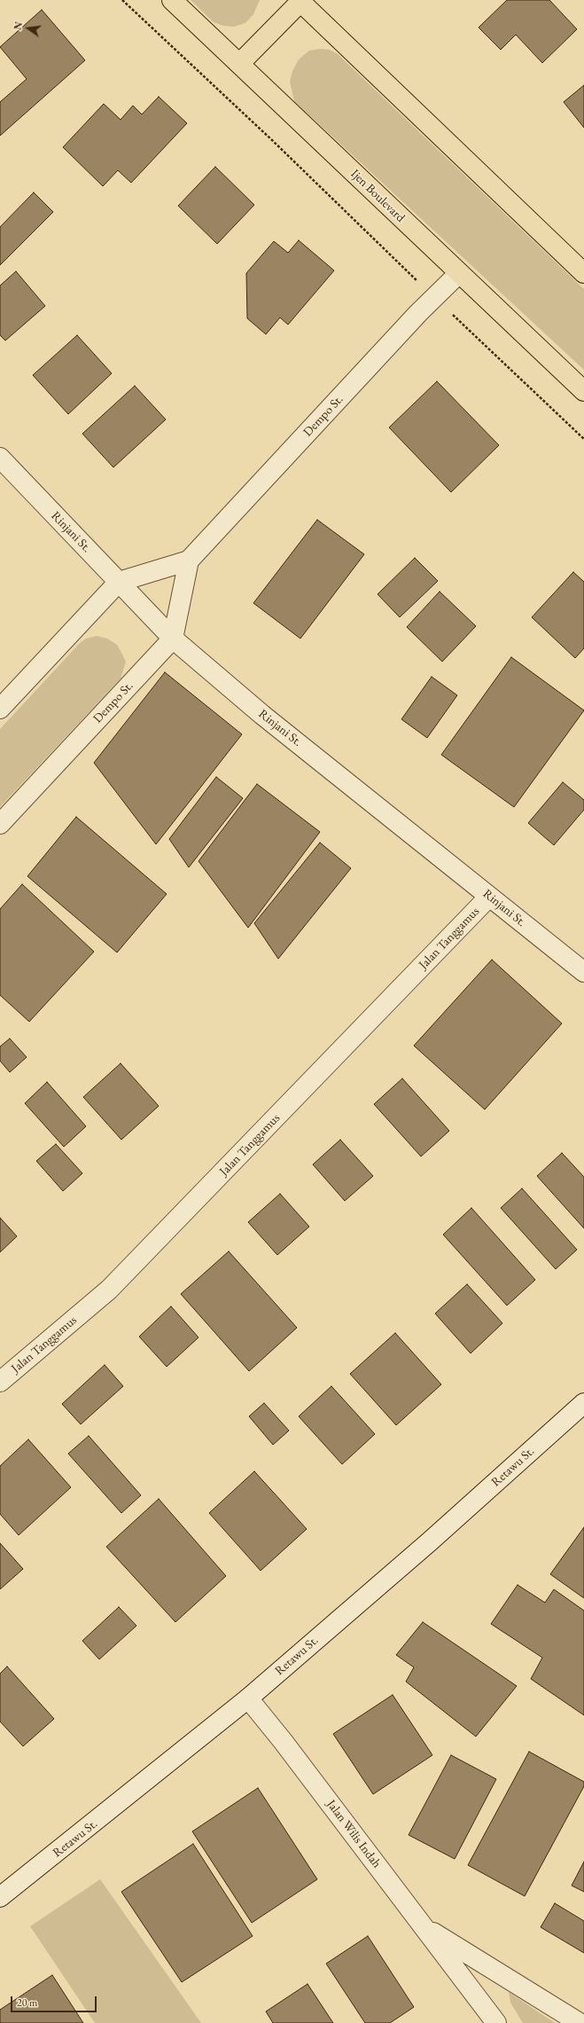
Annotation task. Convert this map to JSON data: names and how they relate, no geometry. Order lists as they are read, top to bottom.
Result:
{
  "streets": {
    "main road": ["Ijen Boulevard"],
    "street": [
      "Dempo St.",
      "Rinjani St.",
      "Jalan Tanggamus",
      "Retawu St.",
      "Jalan Wilis Indah"
    ]
  },
  "crossings": [
    ["Ijen Boulevard", "Dempo St."],
    ["Dempo St.", "Rinjani St."],
    ["Rinjani St.", "Jalan Tanggamus"],
    ["Retawu St.", "Jalan Wilis Indah"]
  ],
  "scale_bar": "20 m",
  "north": "left"
}
